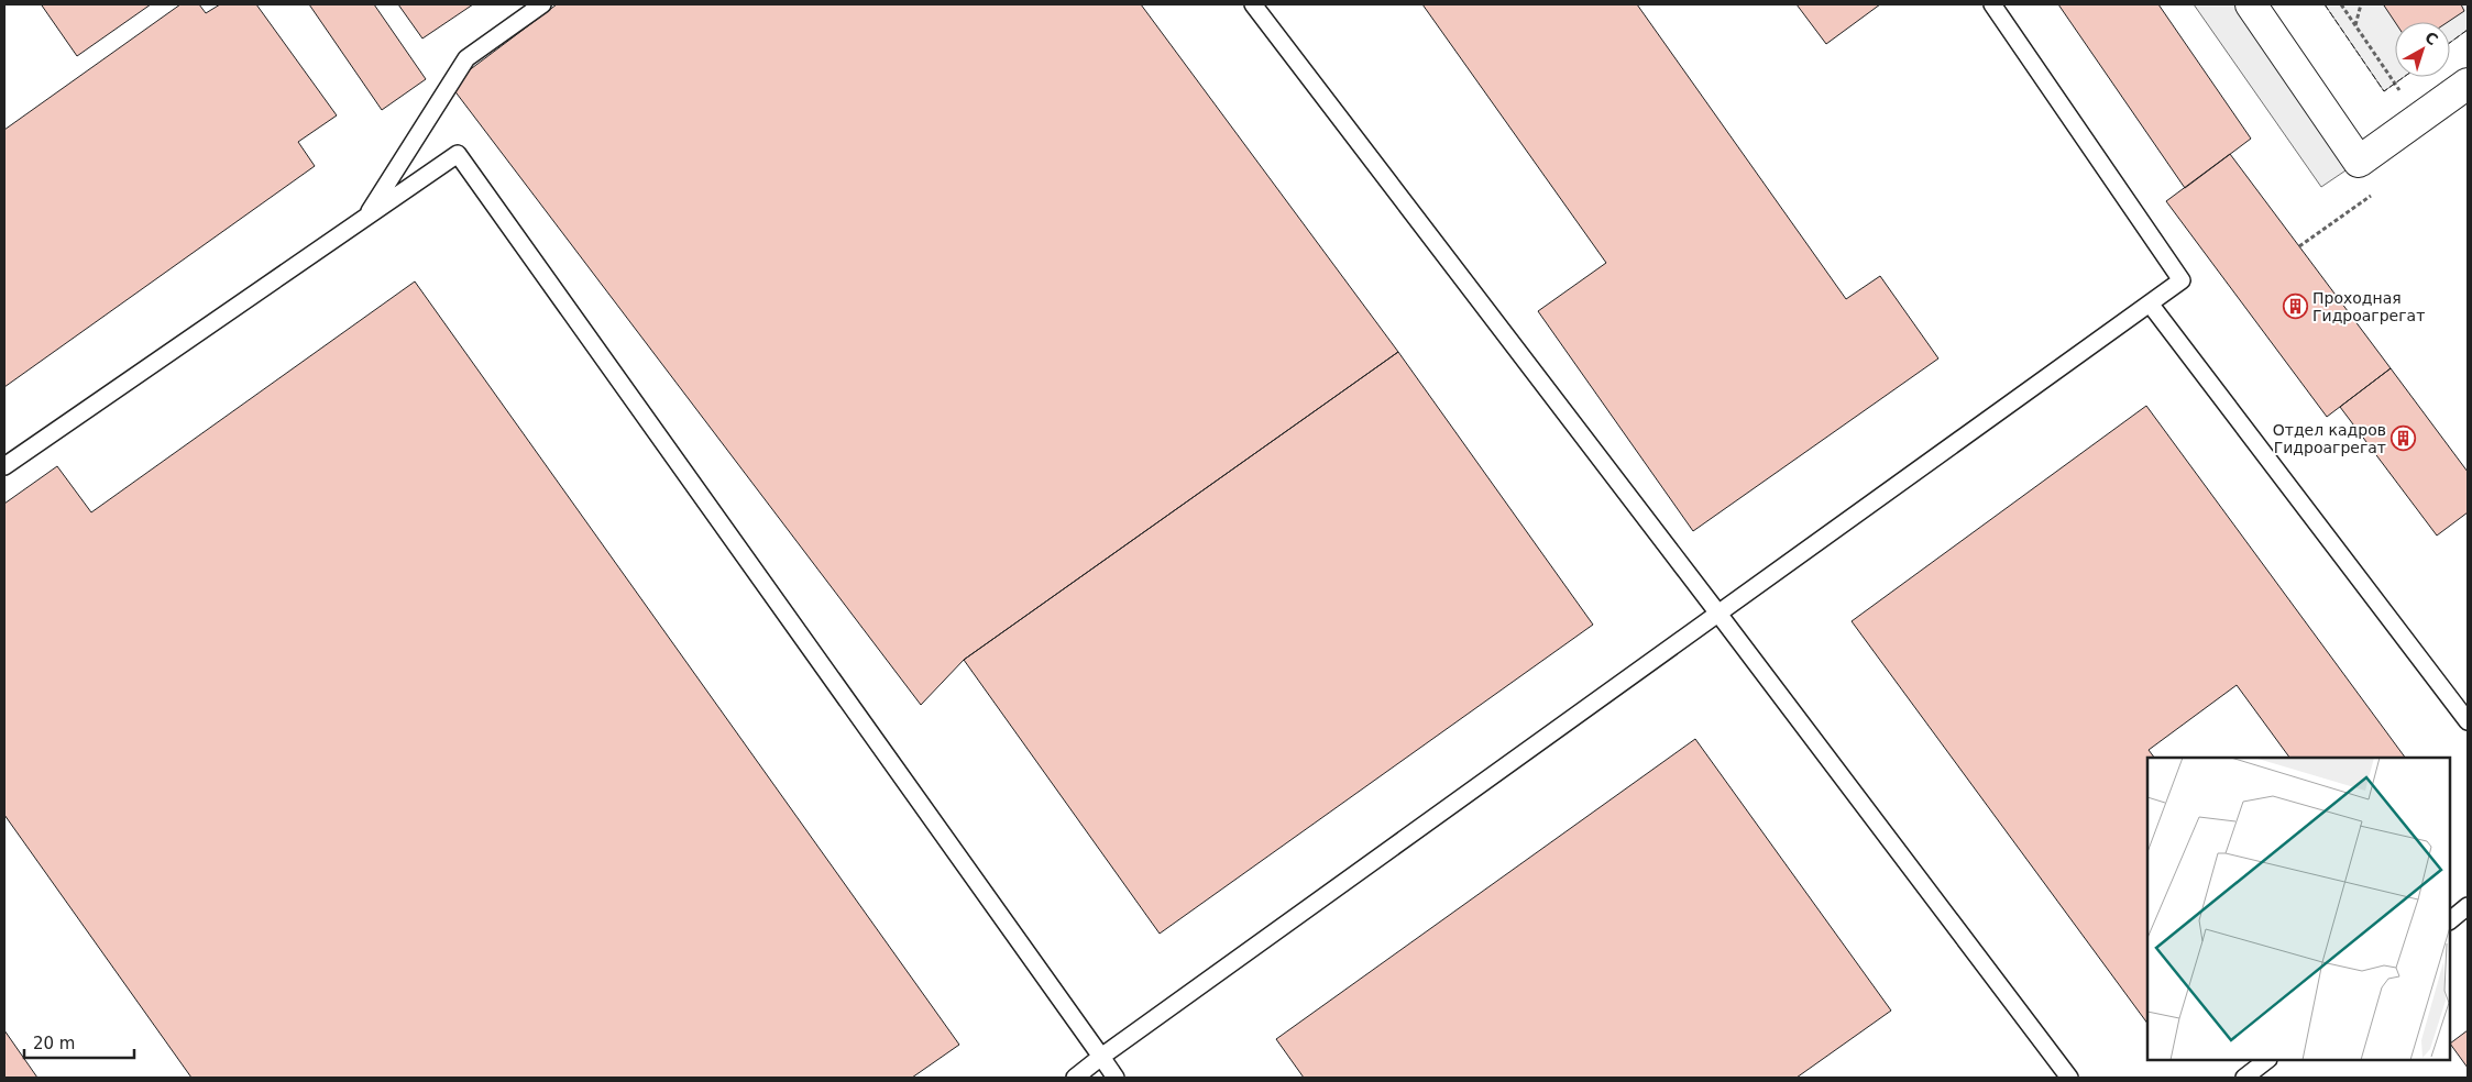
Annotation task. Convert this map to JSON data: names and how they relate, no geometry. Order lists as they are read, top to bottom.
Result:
{
  "places": {
    "building": ["Проходная Гидроагрегат", "Отдел кадров Гидроагрегат"]
  },
  "scale_bar": "20 m",
  "north": "top right"
}
